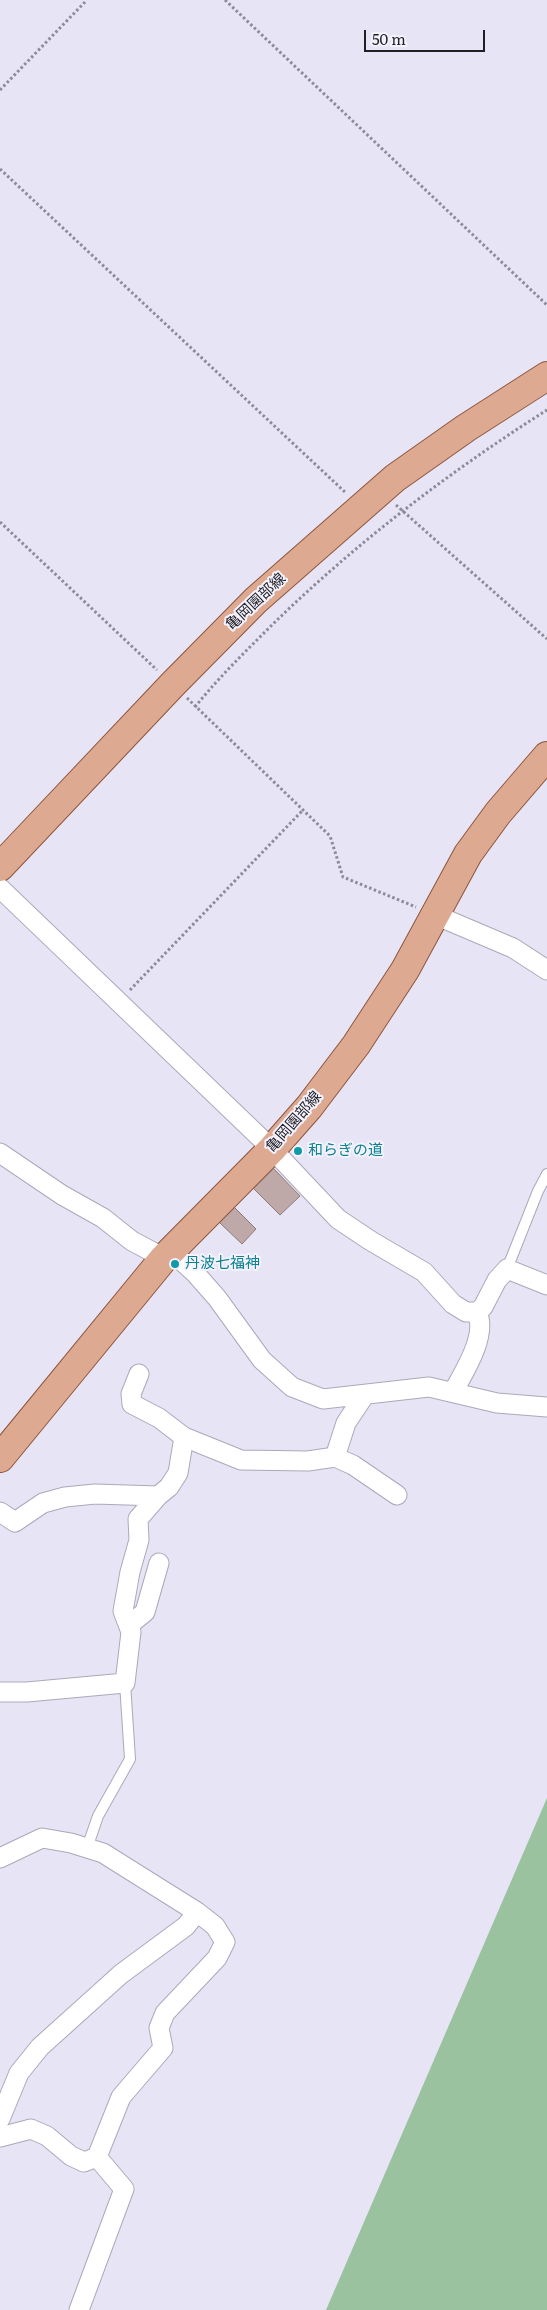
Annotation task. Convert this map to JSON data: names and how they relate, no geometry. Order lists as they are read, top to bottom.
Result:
{
  "streets": {
    "main road": ["亀岡園部線"]
  },
  "places": ["和らぎの道", "丹波七福神"],
  "scale_bar": "50 m"
}
